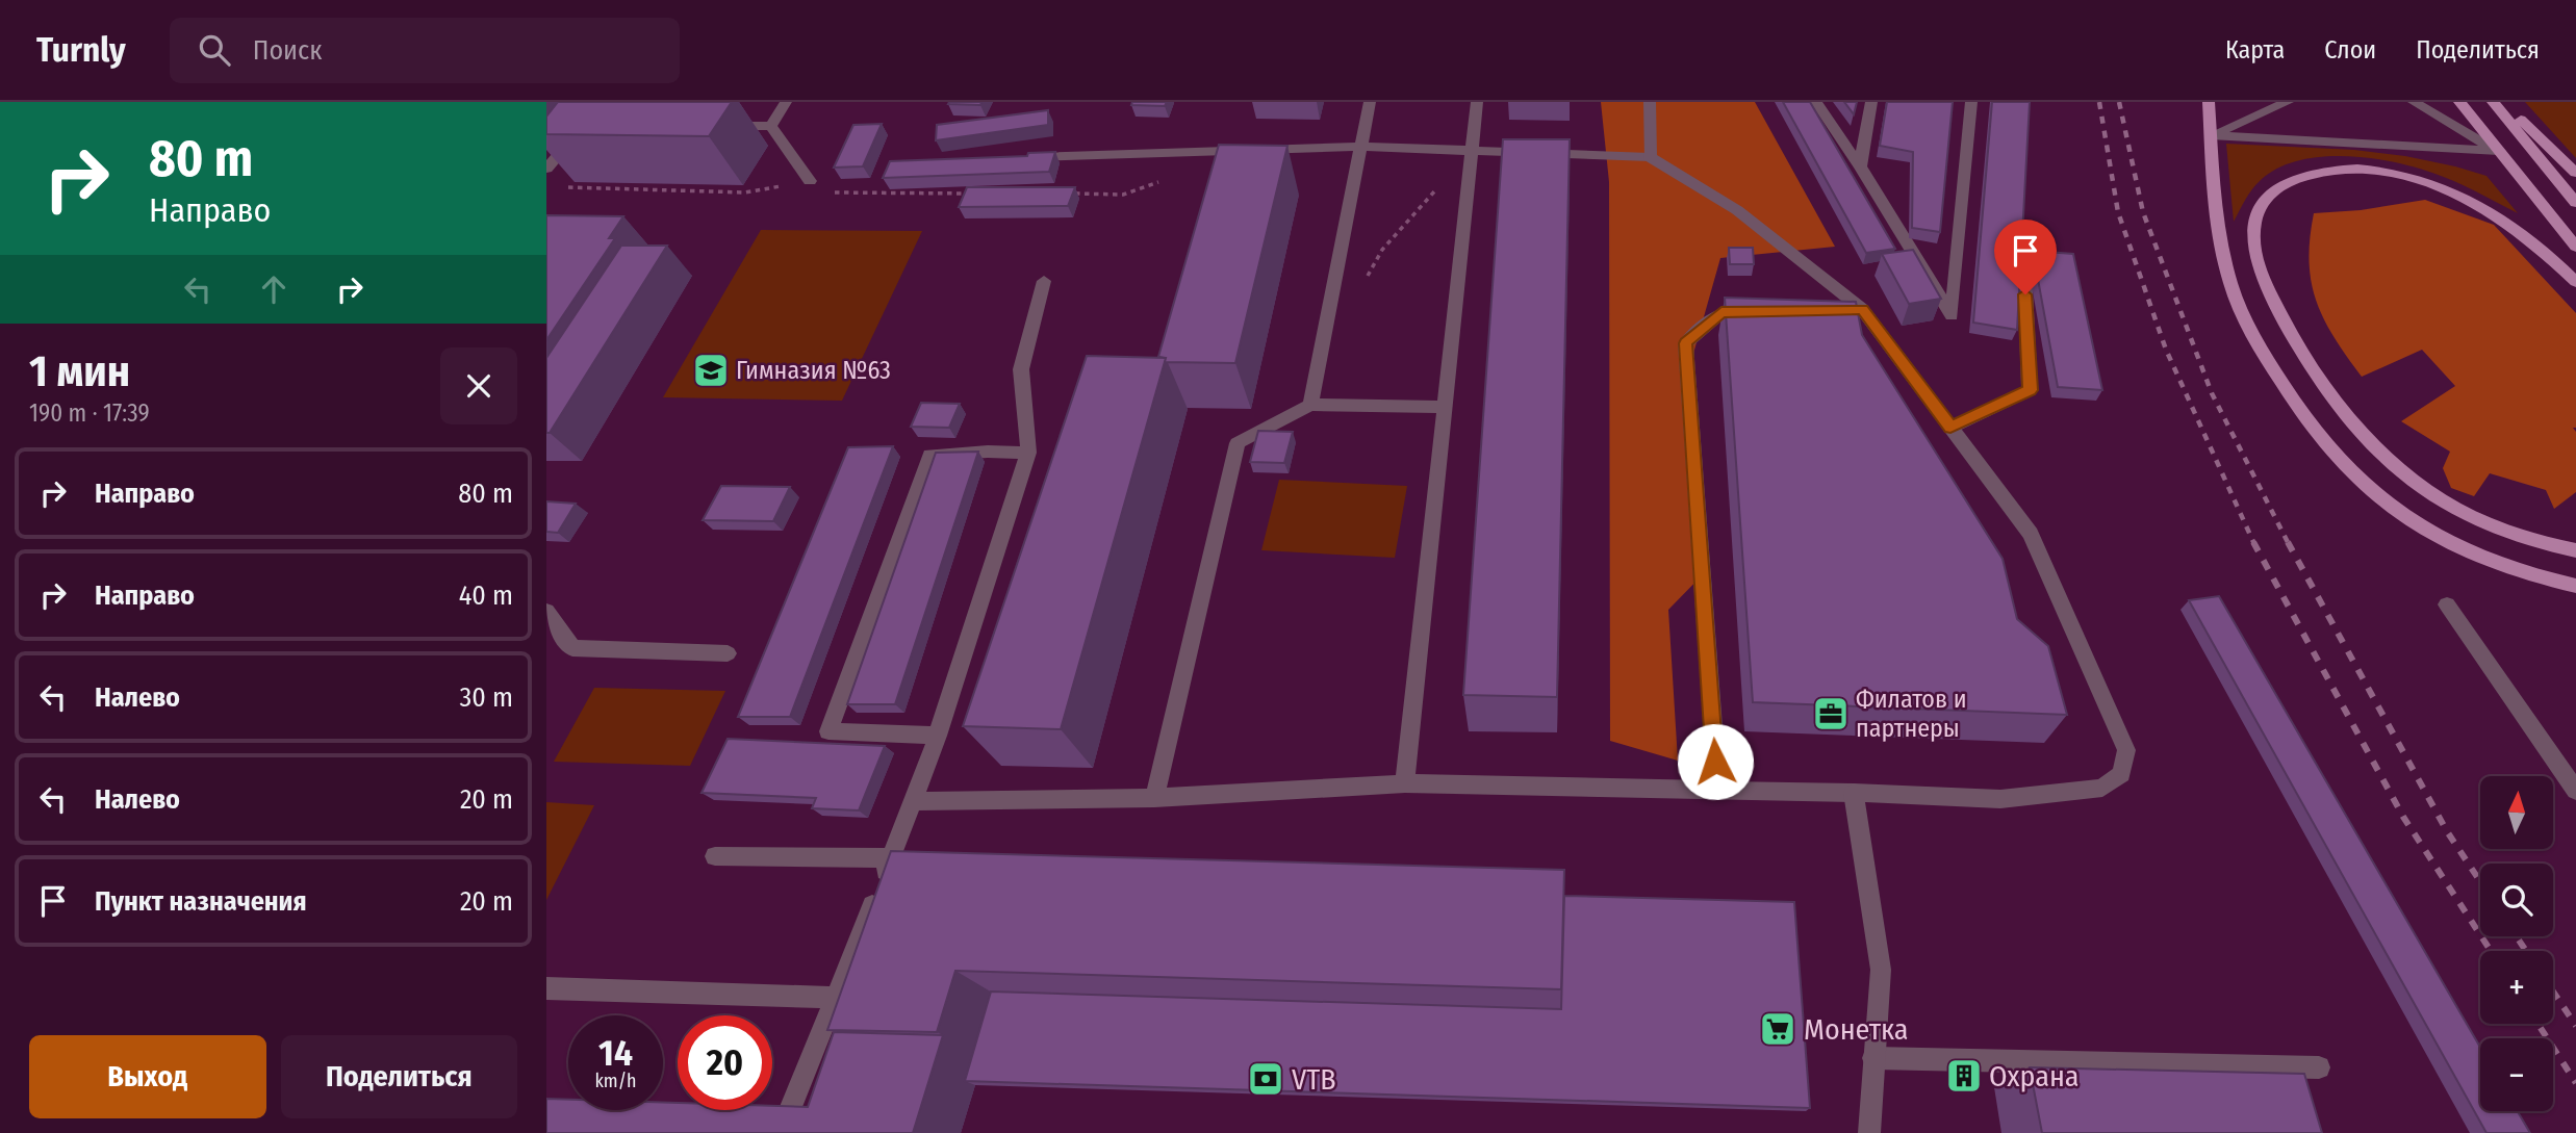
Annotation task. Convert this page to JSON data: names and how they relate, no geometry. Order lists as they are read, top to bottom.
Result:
{
  "places": {
    "school or university": ["Гимназия №63"],
    "office": ["Филатов и партнеры"],
    "supermarket": ["Монетка"],
    "building": ["Охрана"],
    "bank": ["VTB"]
  },
  "north": "top",
  "page": {
    "header": "Turnly",
    "search": "Поиск",
    "nav": ["Карта", "Слои", "Поделиться"],
    "turn": ["80 m", "Направо"],
    "heading": ["1 мин", "190 m · 17:39"],
    "list": [
      {
        "name": "Направо",
        "value": "80 m"
      },
      {
        "name": "Направо",
        "value": "40 m"
      },
      {
        "name": "Налево",
        "value": "30 m"
      },
      {
        "name": "Налево",
        "value": "20 m"
      },
      {
        "name": "Пункт назначения",
        "value": "20 m"
      }
    ],
    "map_buttons": ["+", "−"],
    "speed": "14 km/h",
    "limit": "20",
    "buttons": ["Выход", "Поделиться"]
  }
}
